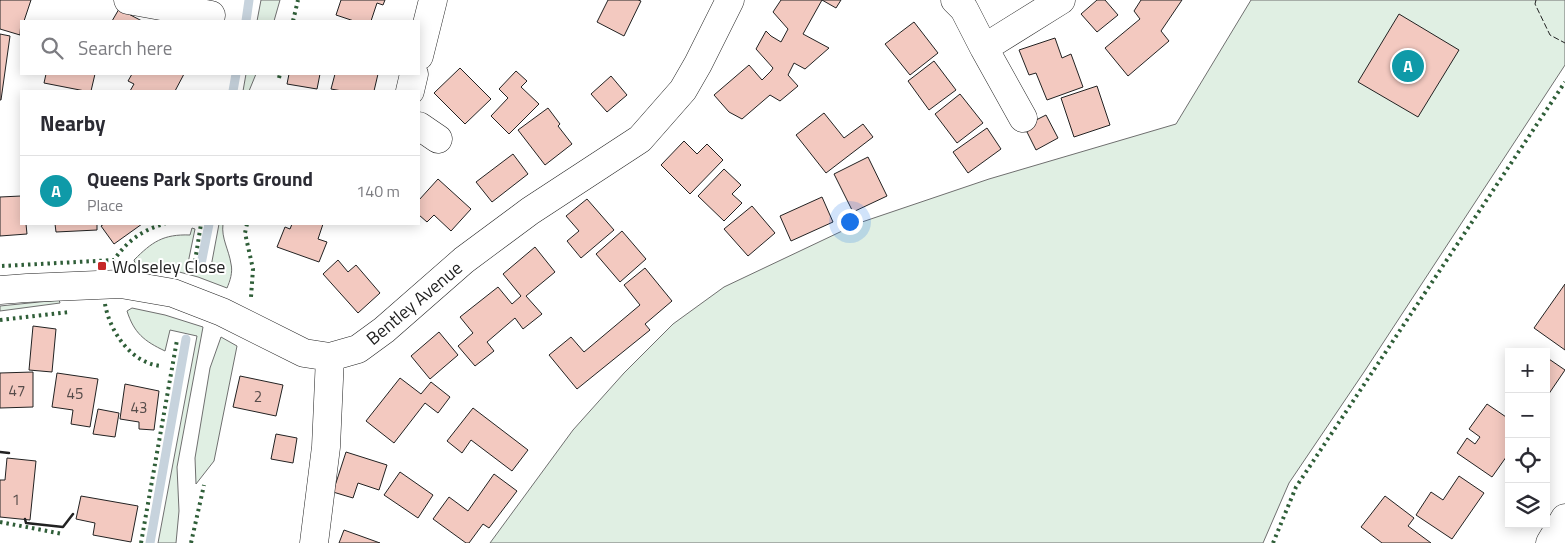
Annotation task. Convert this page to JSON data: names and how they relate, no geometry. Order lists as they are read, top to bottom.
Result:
{
  "streets": {
    "street": ["Bentley Avenue"]
  },
  "places": {
    "transit": ["Wolseley Close"]
  },
  "house_numbers": [
    "47",
    "45",
    "2",
    "43",
    "1"
  ],
  "page": {
    "search": "Search here",
    "pins": "A",
    "heading": "Nearby",
    "list": [
      {
        "mark": "A",
        "name": "Queens Park Sports Ground",
        "note": "Place",
        "value": "140 m"
      }
    ],
    "map_buttons": ["+", "−"]
  }
}
